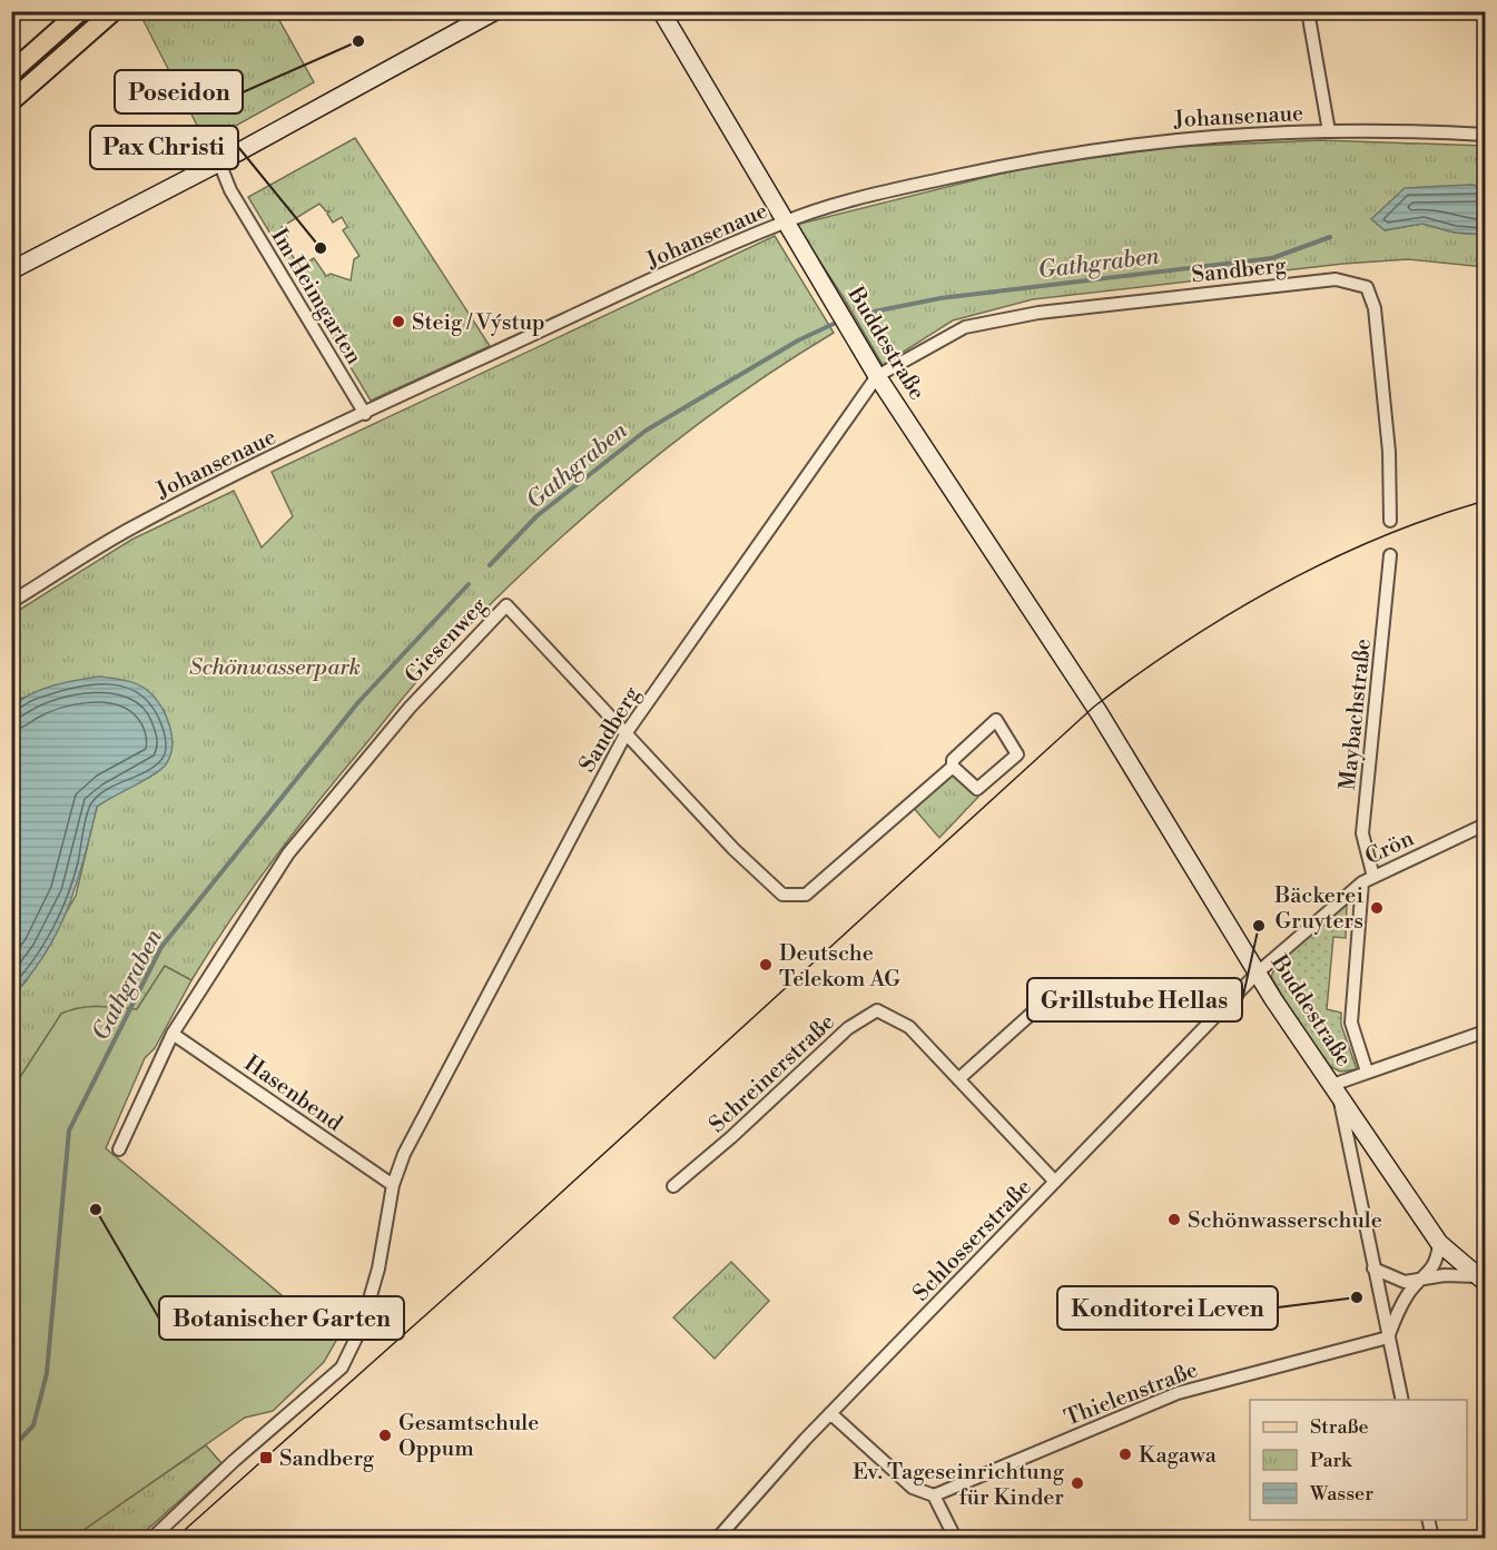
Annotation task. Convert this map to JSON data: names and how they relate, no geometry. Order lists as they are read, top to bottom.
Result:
{
  "streets": {
    "main road": ["Buddestraße"],
    "street": [
      "Johansenaue",
      "Sandberg",
      "Im Heimgarten",
      "Giesenweg",
      "Maybachstraße",
      "Crön",
      "Schreinerstraße",
      "Hasenbend",
      "Schlosserstraße",
      "Thielenstraße"
    ]
  },
  "crossings": [
    ["Johansenaue", "Im Heimgarten"],
    ["Johansenaue", "Buddestraße"],
    ["Sandberg", "Buddestraße"],
    ["Sandberg", "Giesenweg"],
    ["Sandberg", "Hasenbend"],
    ["Buddestraße", "Crön"],
    ["Buddestraße", "Schlosserstraße"],
    ["Giesenweg", "Hasenbend"],
    ["Maybachstraße", "Crön"],
    ["Crön", "Schlosserstraße"],
    ["Schreinerstraße", "Schlosserstraße"]
  ],
  "water": ["Gathgraben"],
  "parks": ["Schönwasserpark"],
  "places": {
    "other": [
      "Poseidon",
      "Pax Christi",
      "Steig / Výstup",
      "Bäckerei Gruyters",
      "Grillstube Hellas",
      "Deutsche Telekom AG",
      "Botanischer Garten",
      "Schönwasserschule",
      "Konditorei Leven",
      "Gesamtschule Oppum",
      "Kagawa",
      "Ev. Tageseinrichtung für Kinder"
    ],
    "transit": ["Sandberg"]
  },
  "legend": ["Straße", "Park", "Wasser"]
}
